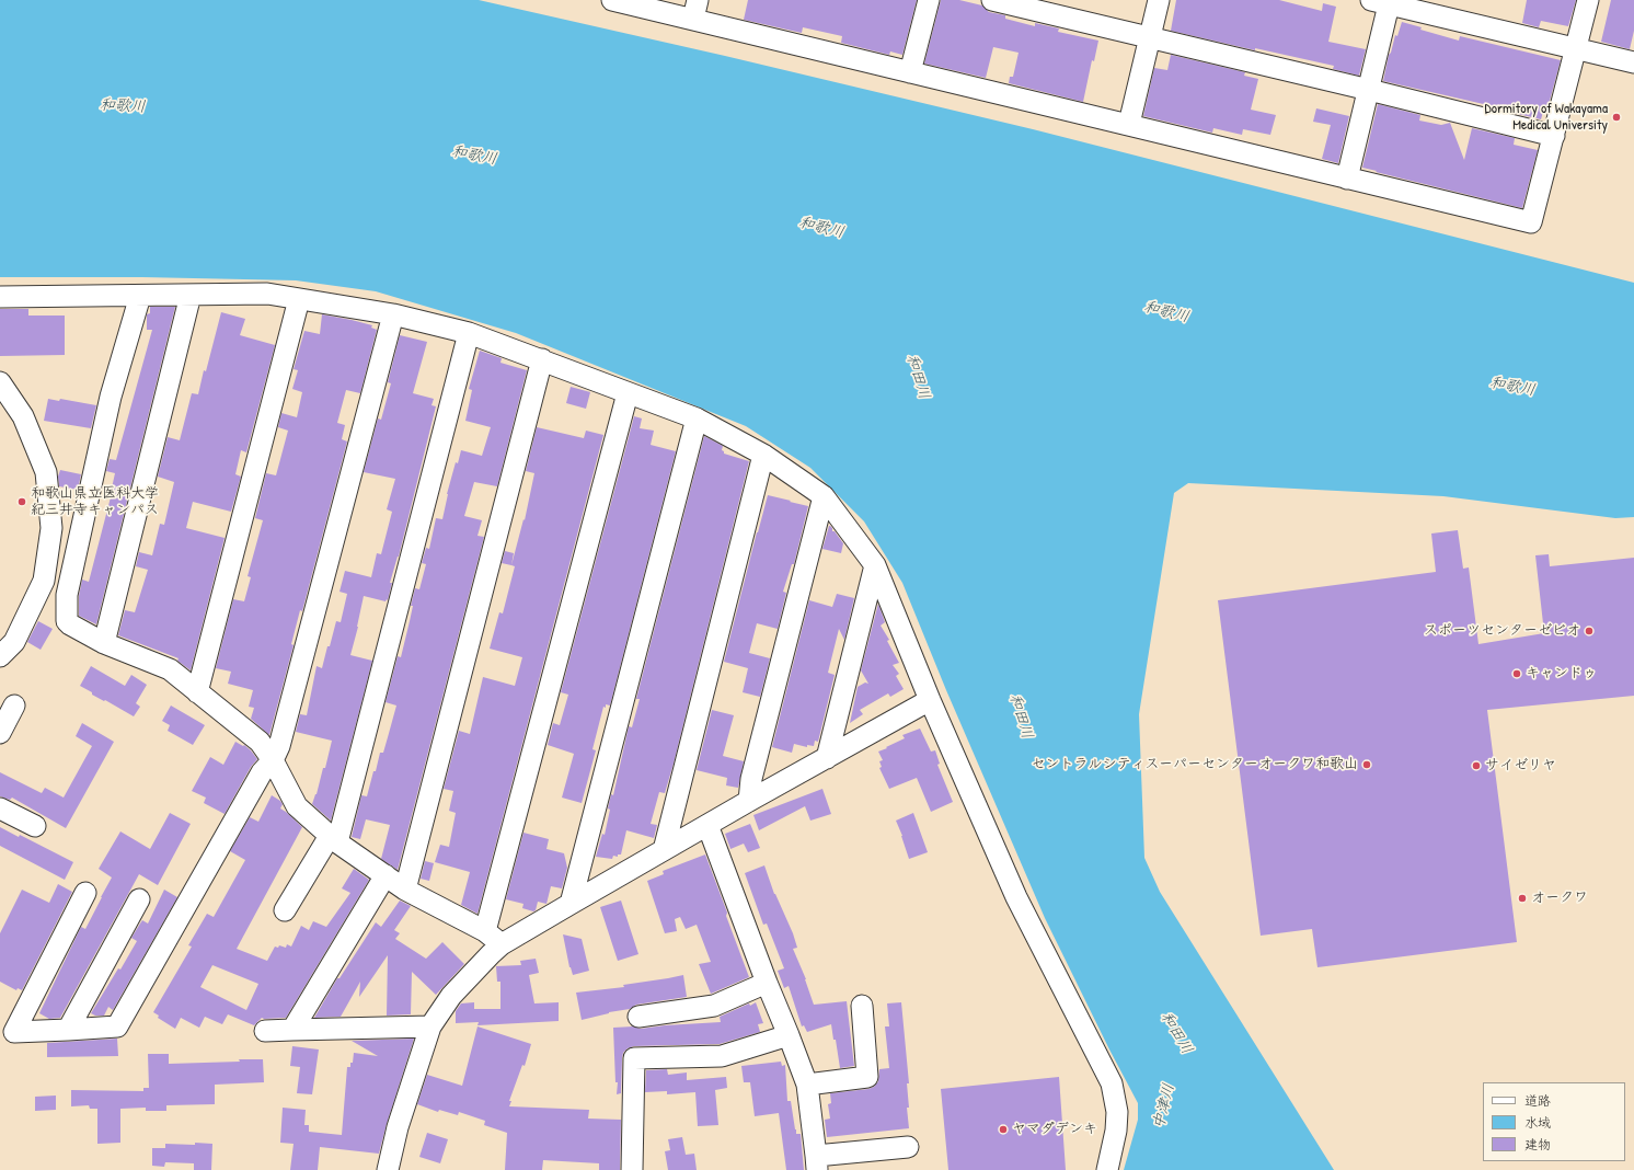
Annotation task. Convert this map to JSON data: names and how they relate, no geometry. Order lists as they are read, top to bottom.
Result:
{
  "water": ["和歌川", "和田川", "中津川"],
  "places": [
    "Dormitory of Wakayama Medical University",
    "和歌山県立医科大学 紀三井寺キャンパス",
    "スポーツセンターゼビオ",
    "キャンドゥ",
    "セントラルシティスーパーセンターオークワ和歌山",
    "サイゼリヤ",
    "オークワ",
    "ヤマダデンキ"
  ],
  "legend": ["道路", "水域", "建物"]
}
